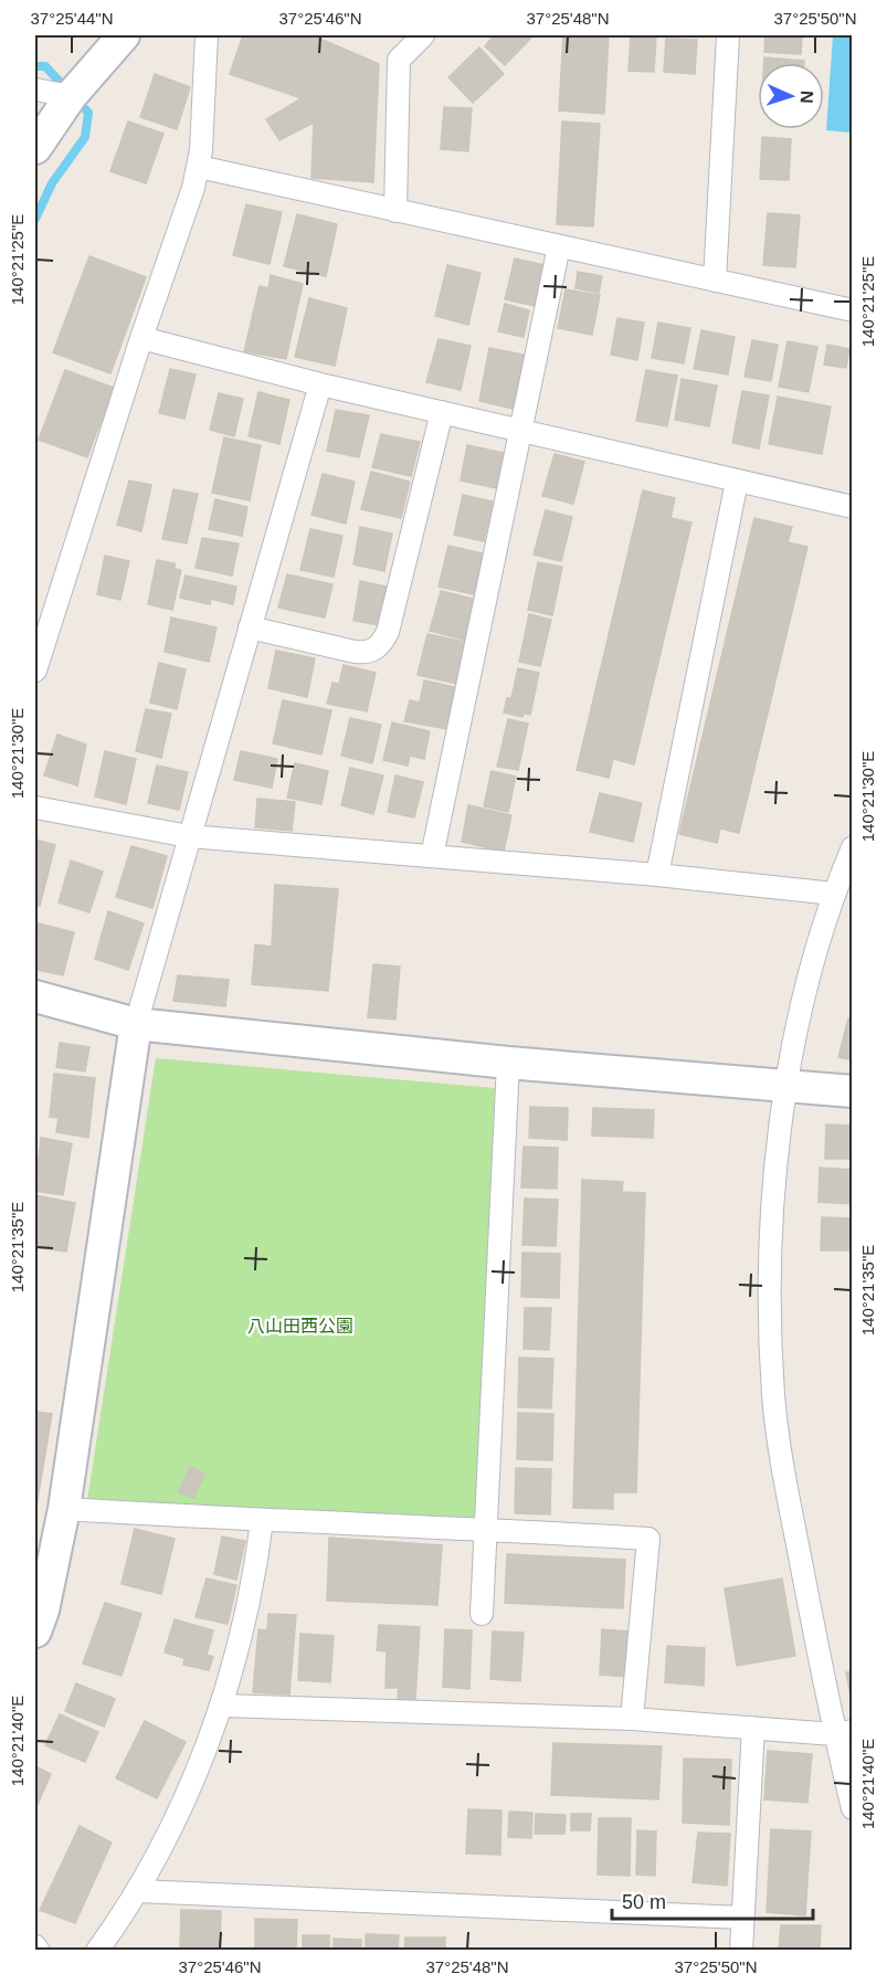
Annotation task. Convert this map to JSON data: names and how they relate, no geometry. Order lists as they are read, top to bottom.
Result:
{
  "parks": ["八山田西公園"],
  "scale_bar": "50 m",
  "north": "right",
  "coordinates": [
    "37°25'44\"N",
    "37°25'46\"N",
    "37°25'48\"N",
    "37°25'50\"N",
    "140°21'25\"E",
    "140°21'30\"E",
    "140°21'35\"E",
    "140°21'40\"E"
  ]
}
